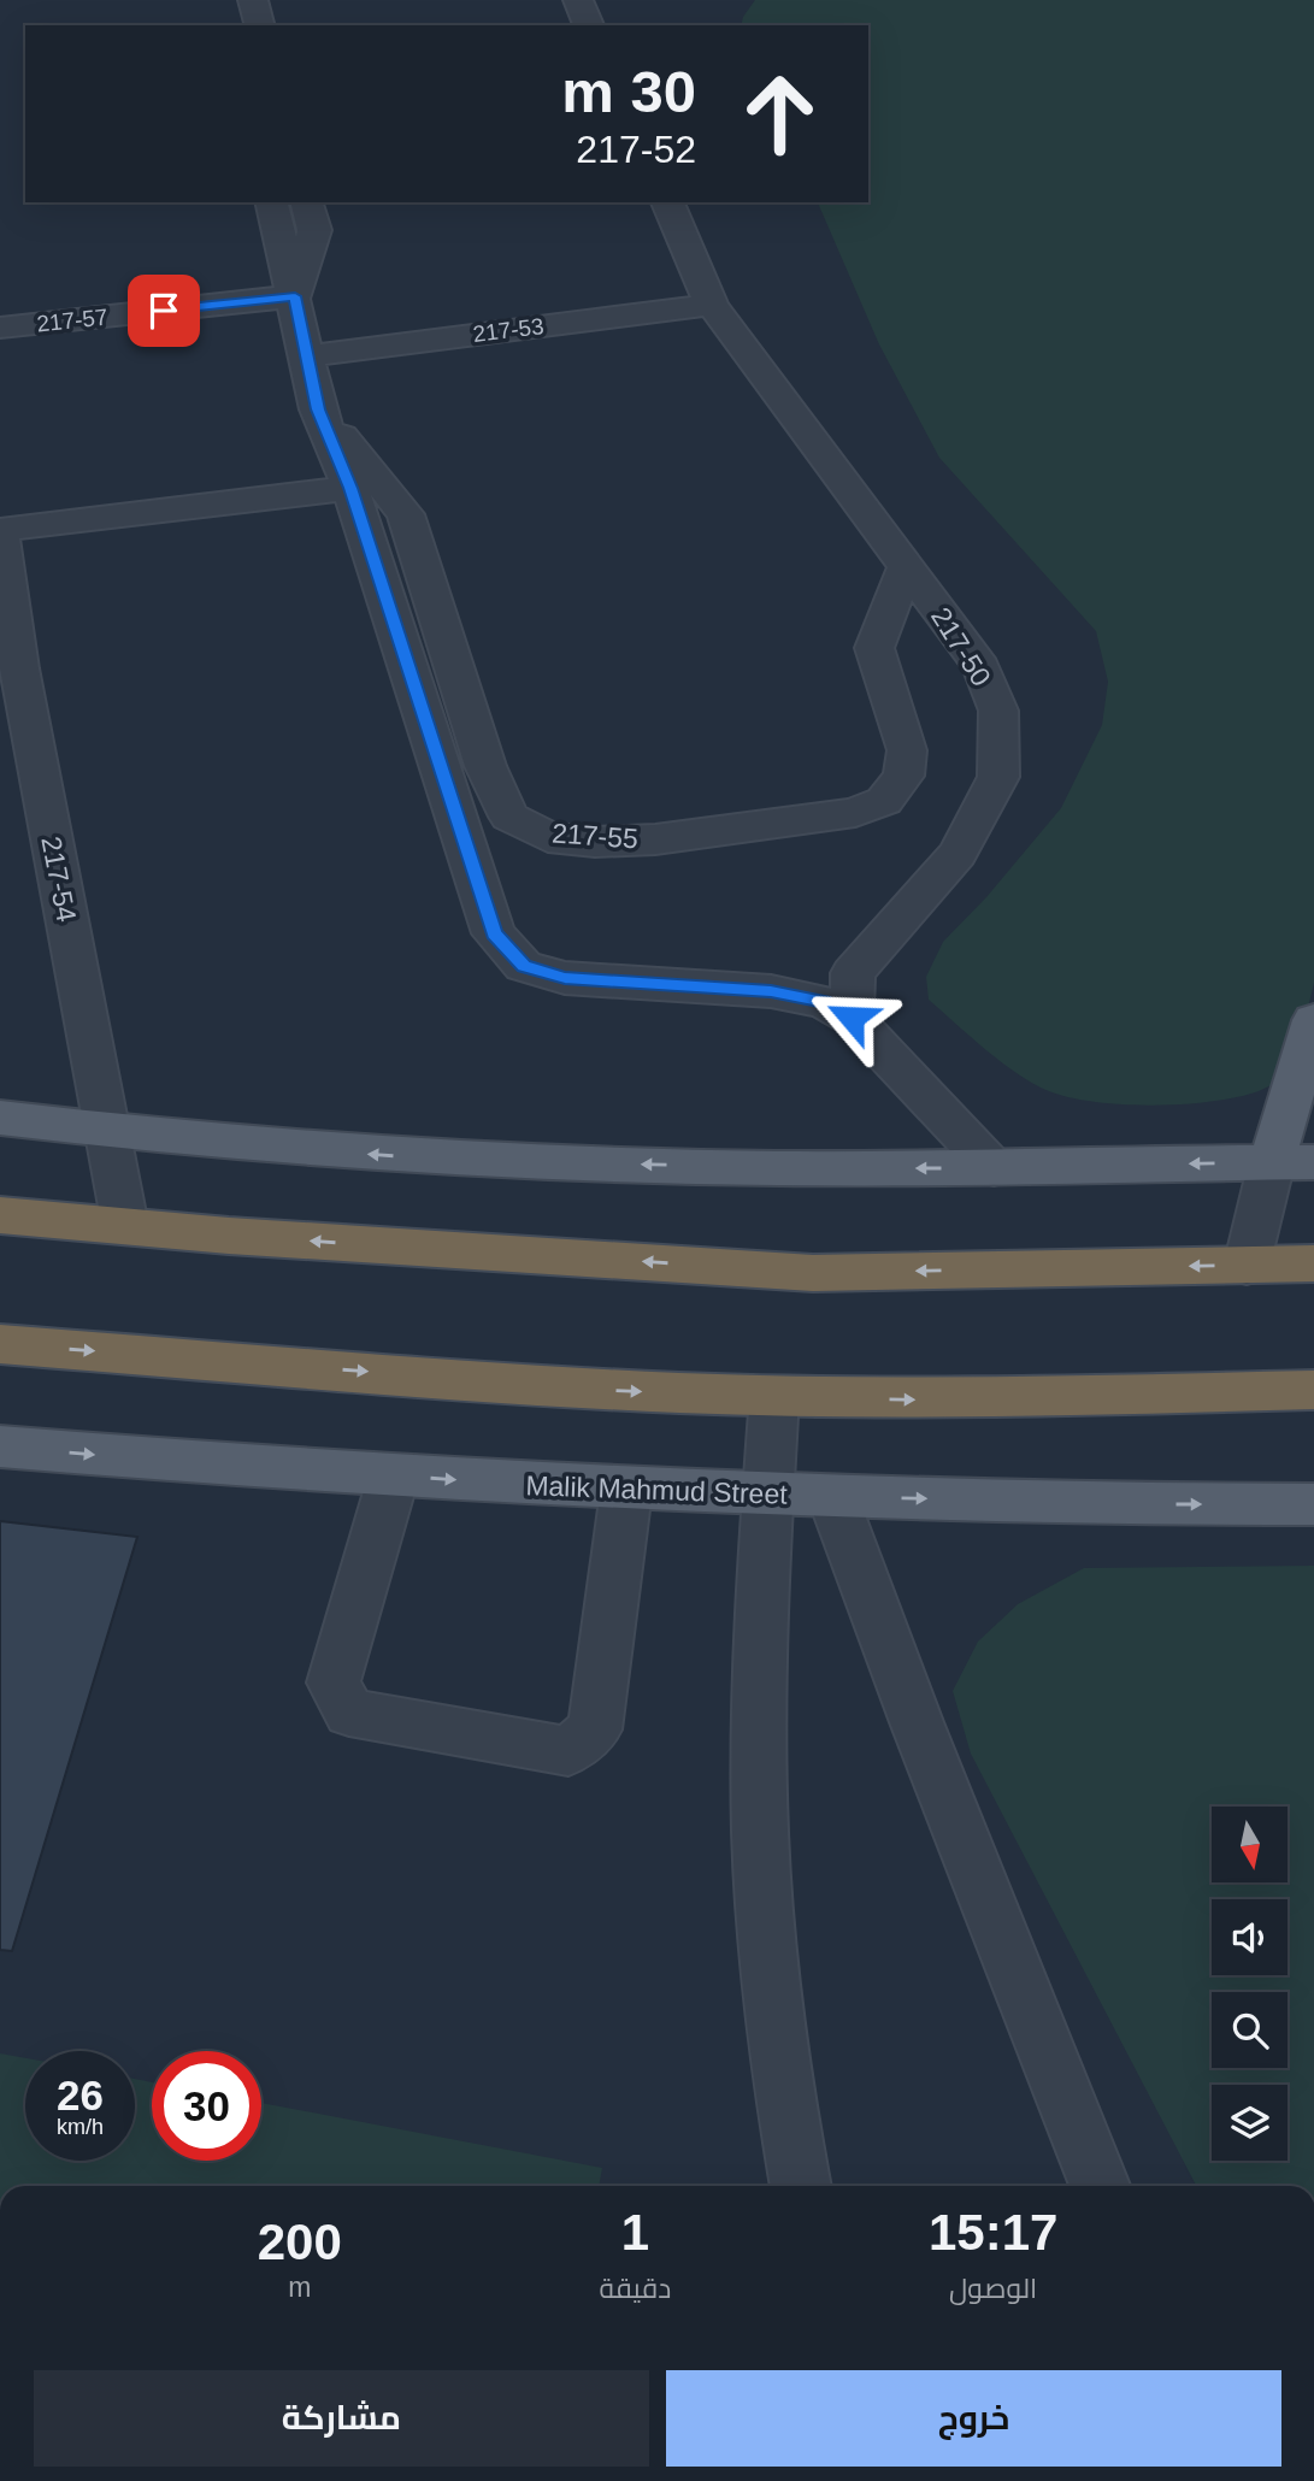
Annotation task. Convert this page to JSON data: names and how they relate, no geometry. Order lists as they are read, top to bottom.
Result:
{
  "streets": {
    "main road": ["Malik Mahmud Street"],
    "street": [
      "217-57",
      "217-53",
      "217-50",
      "217-55",
      "217-54"
    ]
  },
  "crossings": [
    ["217-53", "217-50"],
    ["217-50", "217-55"]
  ],
  "north": "bottom",
  "page": {
    "turn": ["30 m", "217-52"],
    "speed": "26 km/h",
    "limit": "30",
    "eta": [
      "15:17",
      "الوصول",
      "1",
      "دقيقة",
      "200",
      "m"
    ],
    "buttons": ["خروج", "مشاركة"]
  }
}
